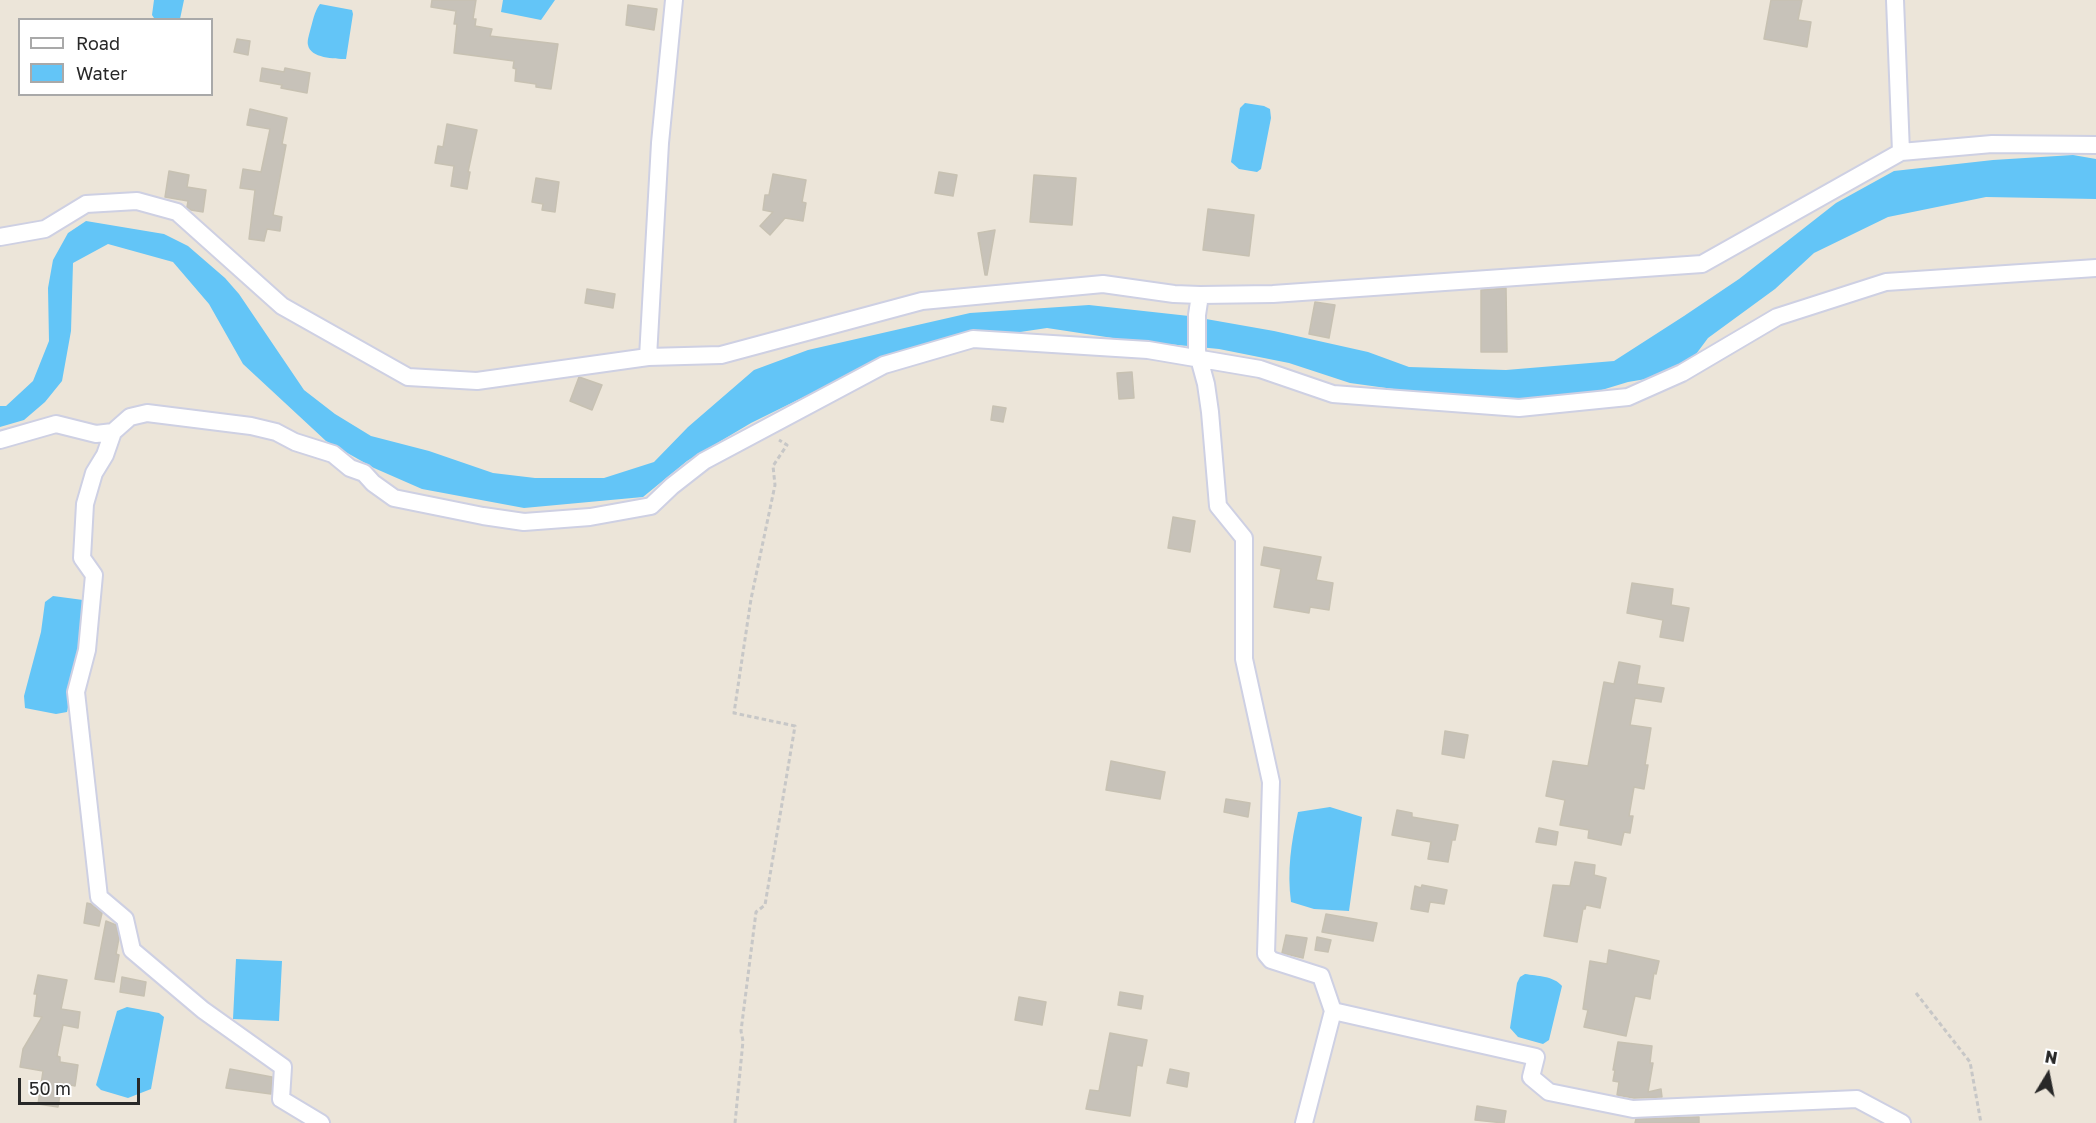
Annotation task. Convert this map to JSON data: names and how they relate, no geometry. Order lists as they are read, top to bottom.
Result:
{
  "legend": ["Road", "Water"],
  "scale_bar": "50 m",
  "north": "top"
}
